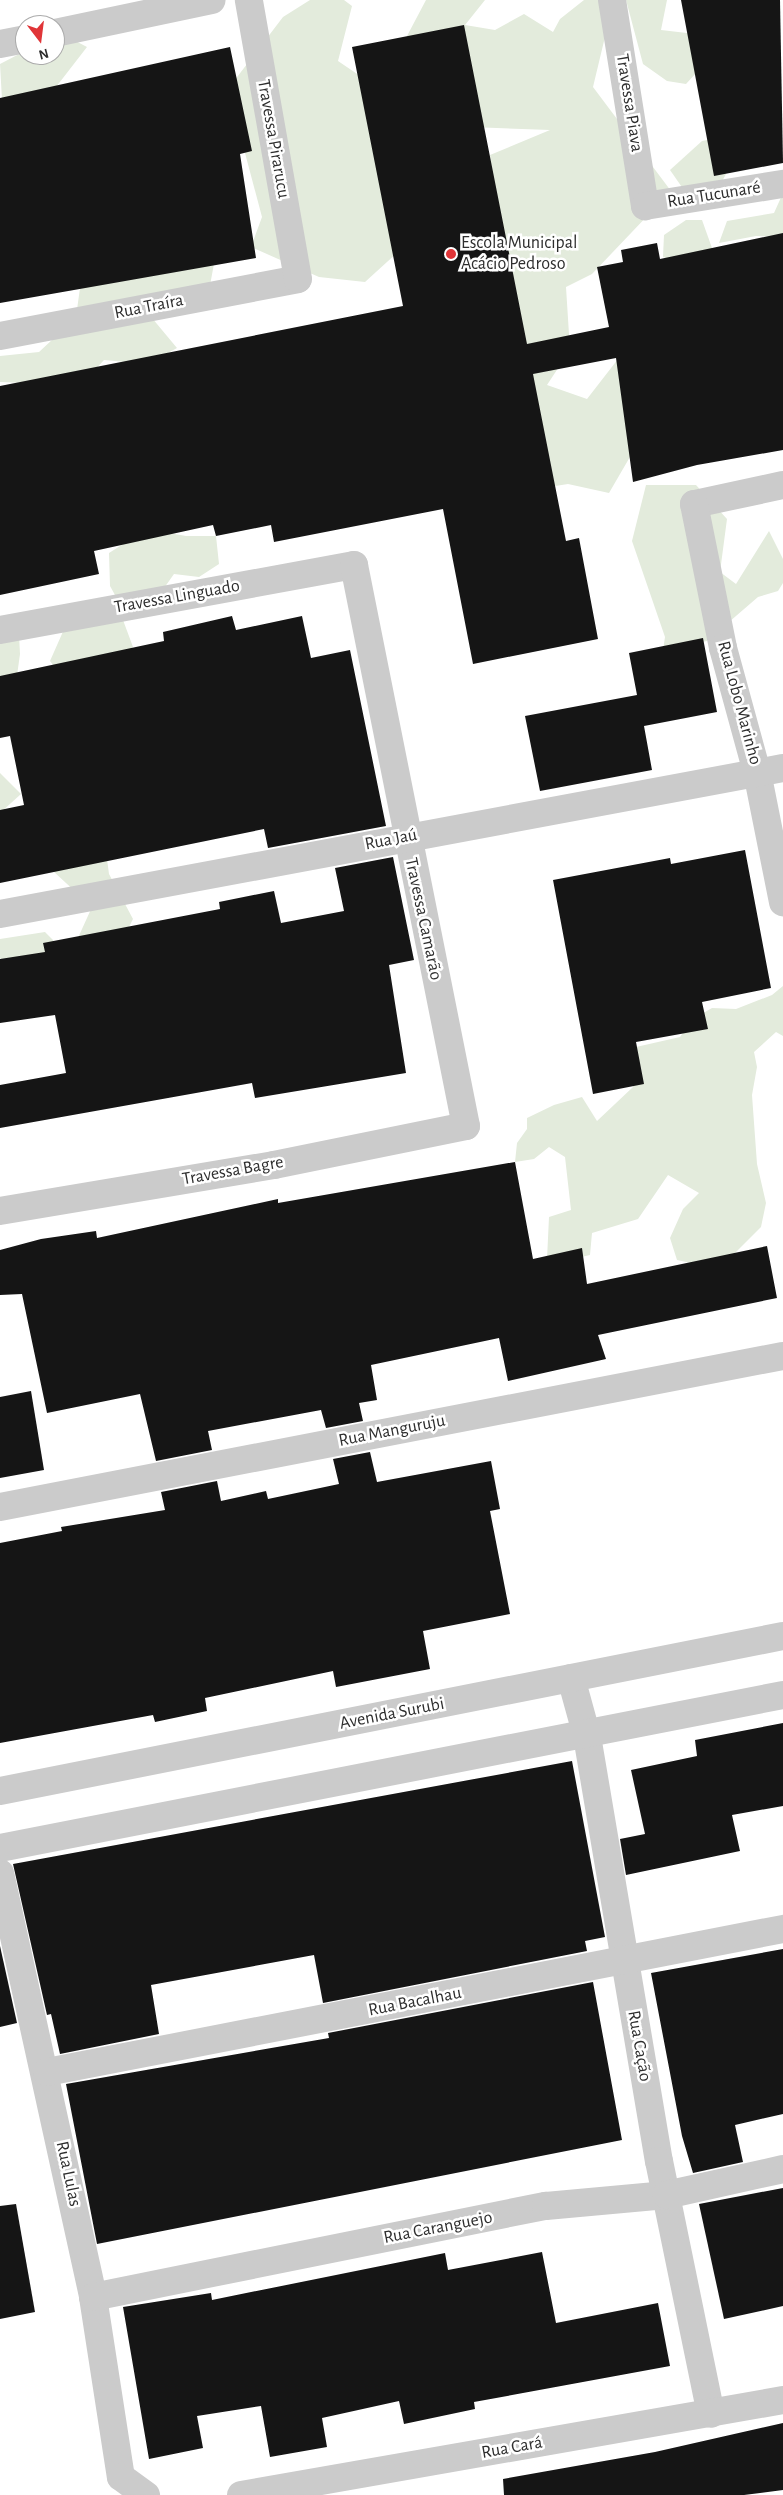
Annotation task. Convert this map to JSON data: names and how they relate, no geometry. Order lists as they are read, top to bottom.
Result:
{
  "streets": {
    "street": [
      "Travessa Piava",
      "Travessa Pirarucu",
      "Rua Tucunaré",
      "Rua Traíra",
      "Travessa Linguado",
      "Rua Lobo Marinho",
      "Rua Jaú",
      "Travessa Camarão",
      "Travessa Bagre",
      "Rua Manguruju",
      "Avenida Surubi",
      "Rua Bacalhau",
      "Rua Cação",
      "Rua Lulas",
      "Rua Caranguejo",
      "Rua Cará"
    ]
  },
  "crossings": [
    ["Travessa Piava", "Rua Tucunaré"],
    ["Travessa Pirarucu", "Rua Traíra"],
    ["Travessa Linguado", "Travessa Camarão"],
    ["Rua Lobo Marinho", "Rua Jaú"],
    ["Rua Jaú", "Travessa Camarão"],
    ["Travessa Camarão", "Travessa Bagre"],
    ["Avenida Surubi", "Rua Cação"],
    ["Rua Bacalhau", "Rua Cação"],
    ["Rua Bacalhau", "Rua Lulas"],
    ["Rua Cação", "Rua Caranguejo"],
    ["Rua Cação", "Rua Cará"],
    ["Rua Lulas", "Rua Caranguejo"]
  ],
  "places": ["Escola Municipal Acácio Pedroso"],
  "north": "bottom"
}
